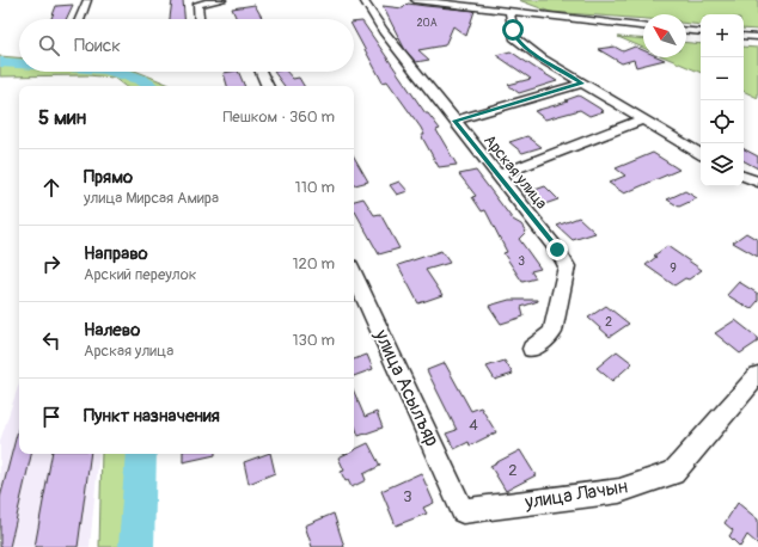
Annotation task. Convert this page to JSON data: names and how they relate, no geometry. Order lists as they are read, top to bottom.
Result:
{
  "streets": {
    "street": ["Арская улица", "улица Асылъяр", "улица Лачын"]
  },
  "crossings": [
    ["улица Асылъяр", "улица Лачын"]
  ],
  "house_numbers": [
    "20А",
    "3",
    "9",
    "2",
    "4",
    "2",
    "3"
  ],
  "north": "top left",
  "page": {
    "map_buttons": ["+", "−"],
    "search": "Поиск",
    "heading": ["5 мин", "Пешком · 360 m"],
    "list": [
      ["Прямо", "улица Мирсая Амира", "110 m"],
      ["Направо", "Арский переулок", "120 m"],
      ["Налево", "Арская улица", "130 m"],
      "Пункт назначения"
    ]
  }
}
